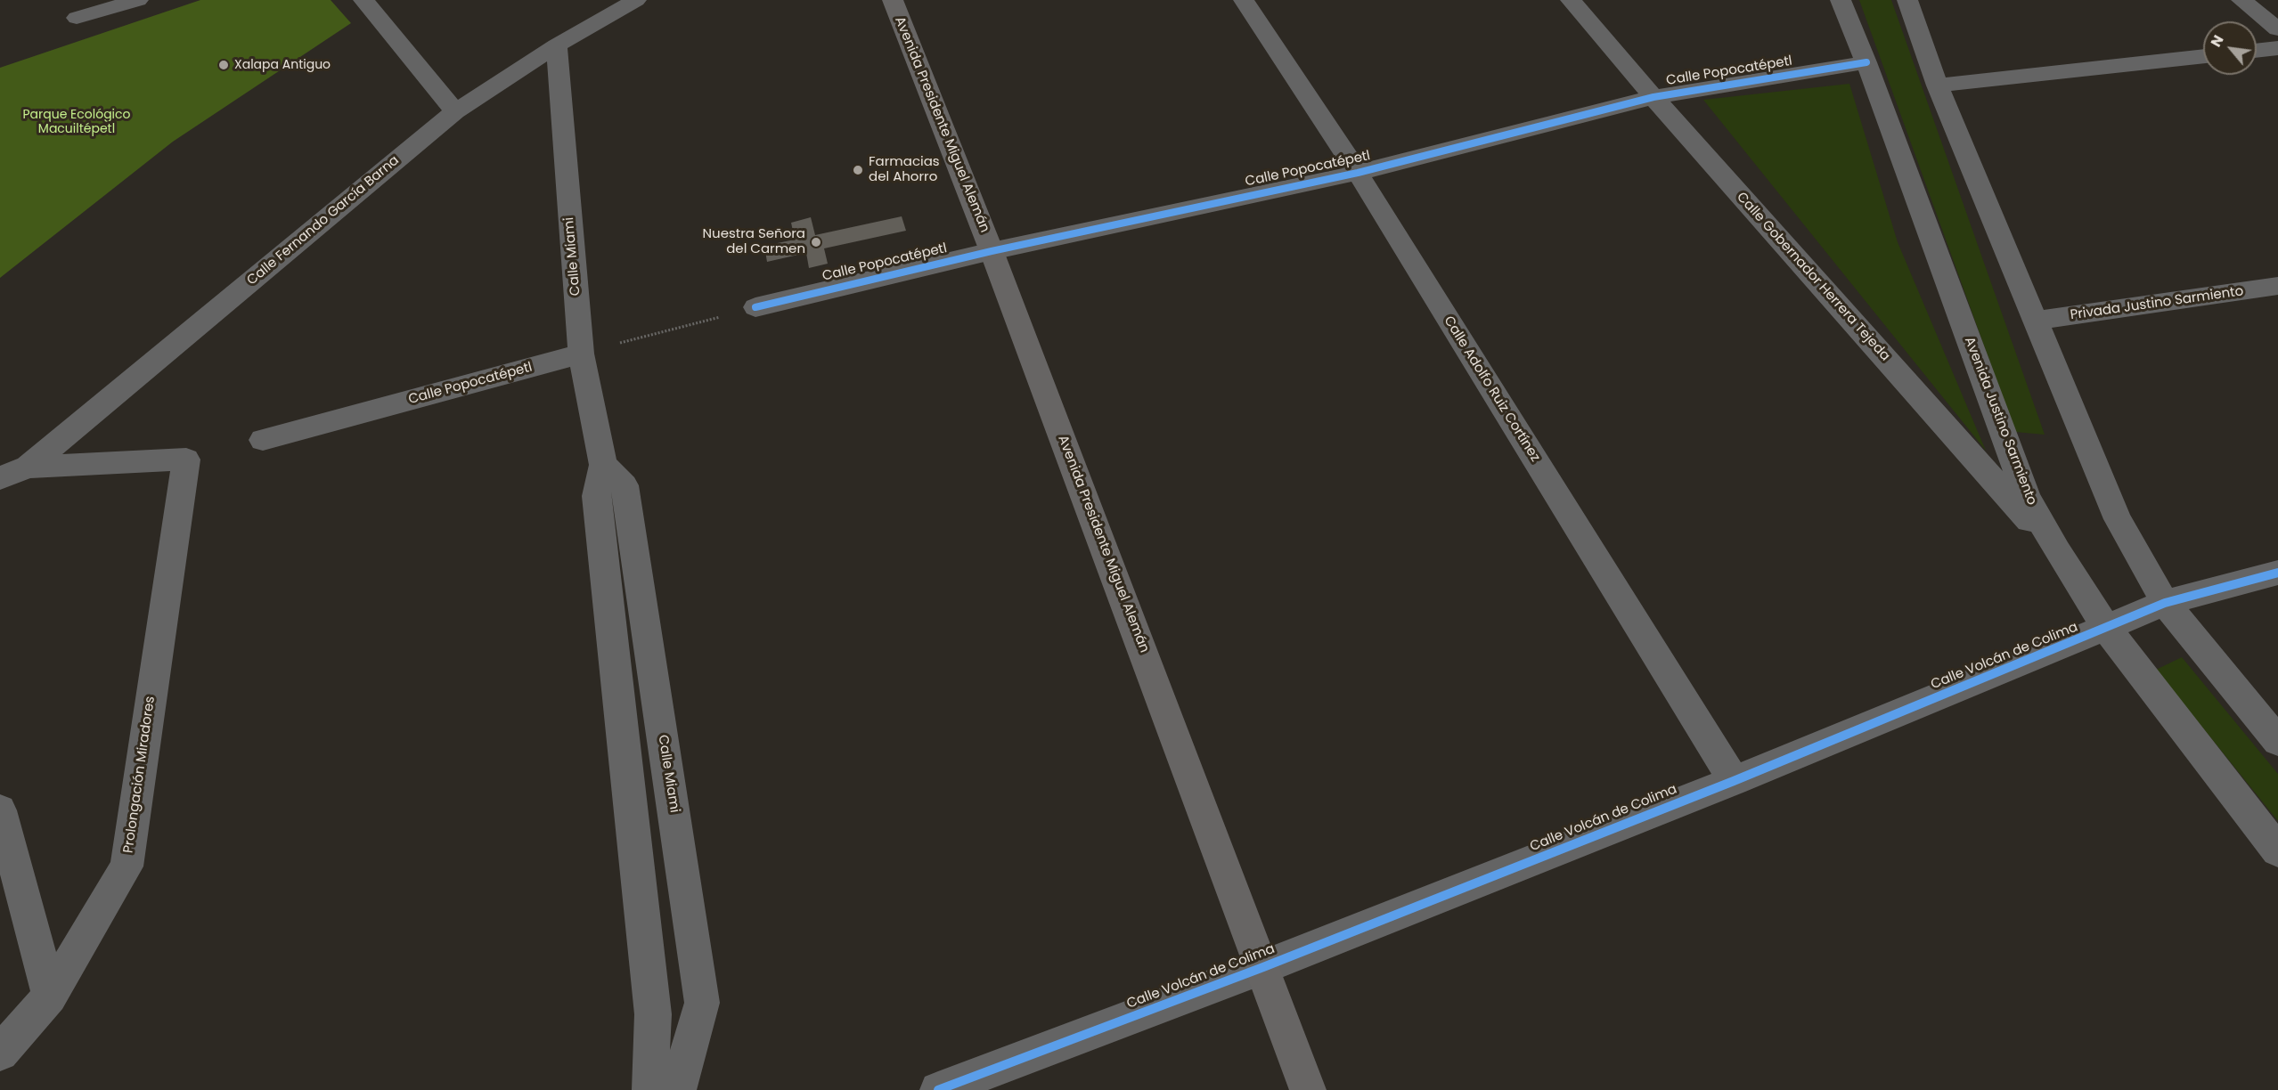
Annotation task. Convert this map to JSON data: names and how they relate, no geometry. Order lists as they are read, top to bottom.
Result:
{
  "streets": {
    "main road": ["Avenida Presidente Miguel Alemán"],
    "street": [
      "Calle Popocatépetl",
      "Calle Fernando García Barna",
      "Calle Miami",
      "Calle Gobernador Herrera Tejeda",
      "Privada Justino Sarmiento",
      "Calle Adolfo Ruiz Cortínez",
      "Avenida Justino Sarmiento",
      "Calle Volcán de Colima",
      "Prolongación Miradores"
    ]
  },
  "crossings": [
    ["Calle Popocatépetl", "Avenida Presidente Miguel Alemán"],
    ["Calle Popocatépetl", "Calle Miami"],
    ["Calle Popocatépetl", "Calle Gobernador Herrera Tejeda"],
    ["Calle Popocatépetl", "Calle Adolfo Ruiz Cortínez"],
    ["Calle Popocatépetl", "Avenida Justino Sarmiento"],
    ["Avenida Presidente Miguel Alemán", "Calle Volcán de Colima"],
    ["Calle Fernando García Barna", "Calle Miami"],
    ["Calle Fernando García Barna", "Prolongación Miradores"],
    ["Calle Gobernador Herrera Tejeda", "Avenida Justino Sarmiento"],
    ["Calle Adolfo Ruiz Cortínez", "Calle Volcán de Colima"],
    ["Avenida Justino Sarmiento", "Calle Volcán de Colima"]
  ],
  "parks": ["Parque Ecológico Macuiltépetl"],
  "places": ["Xalapa Antiguo", "Farmacias del Ahorro", "Nuestra Señora del Carmen"],
  "north": "top left"
}
